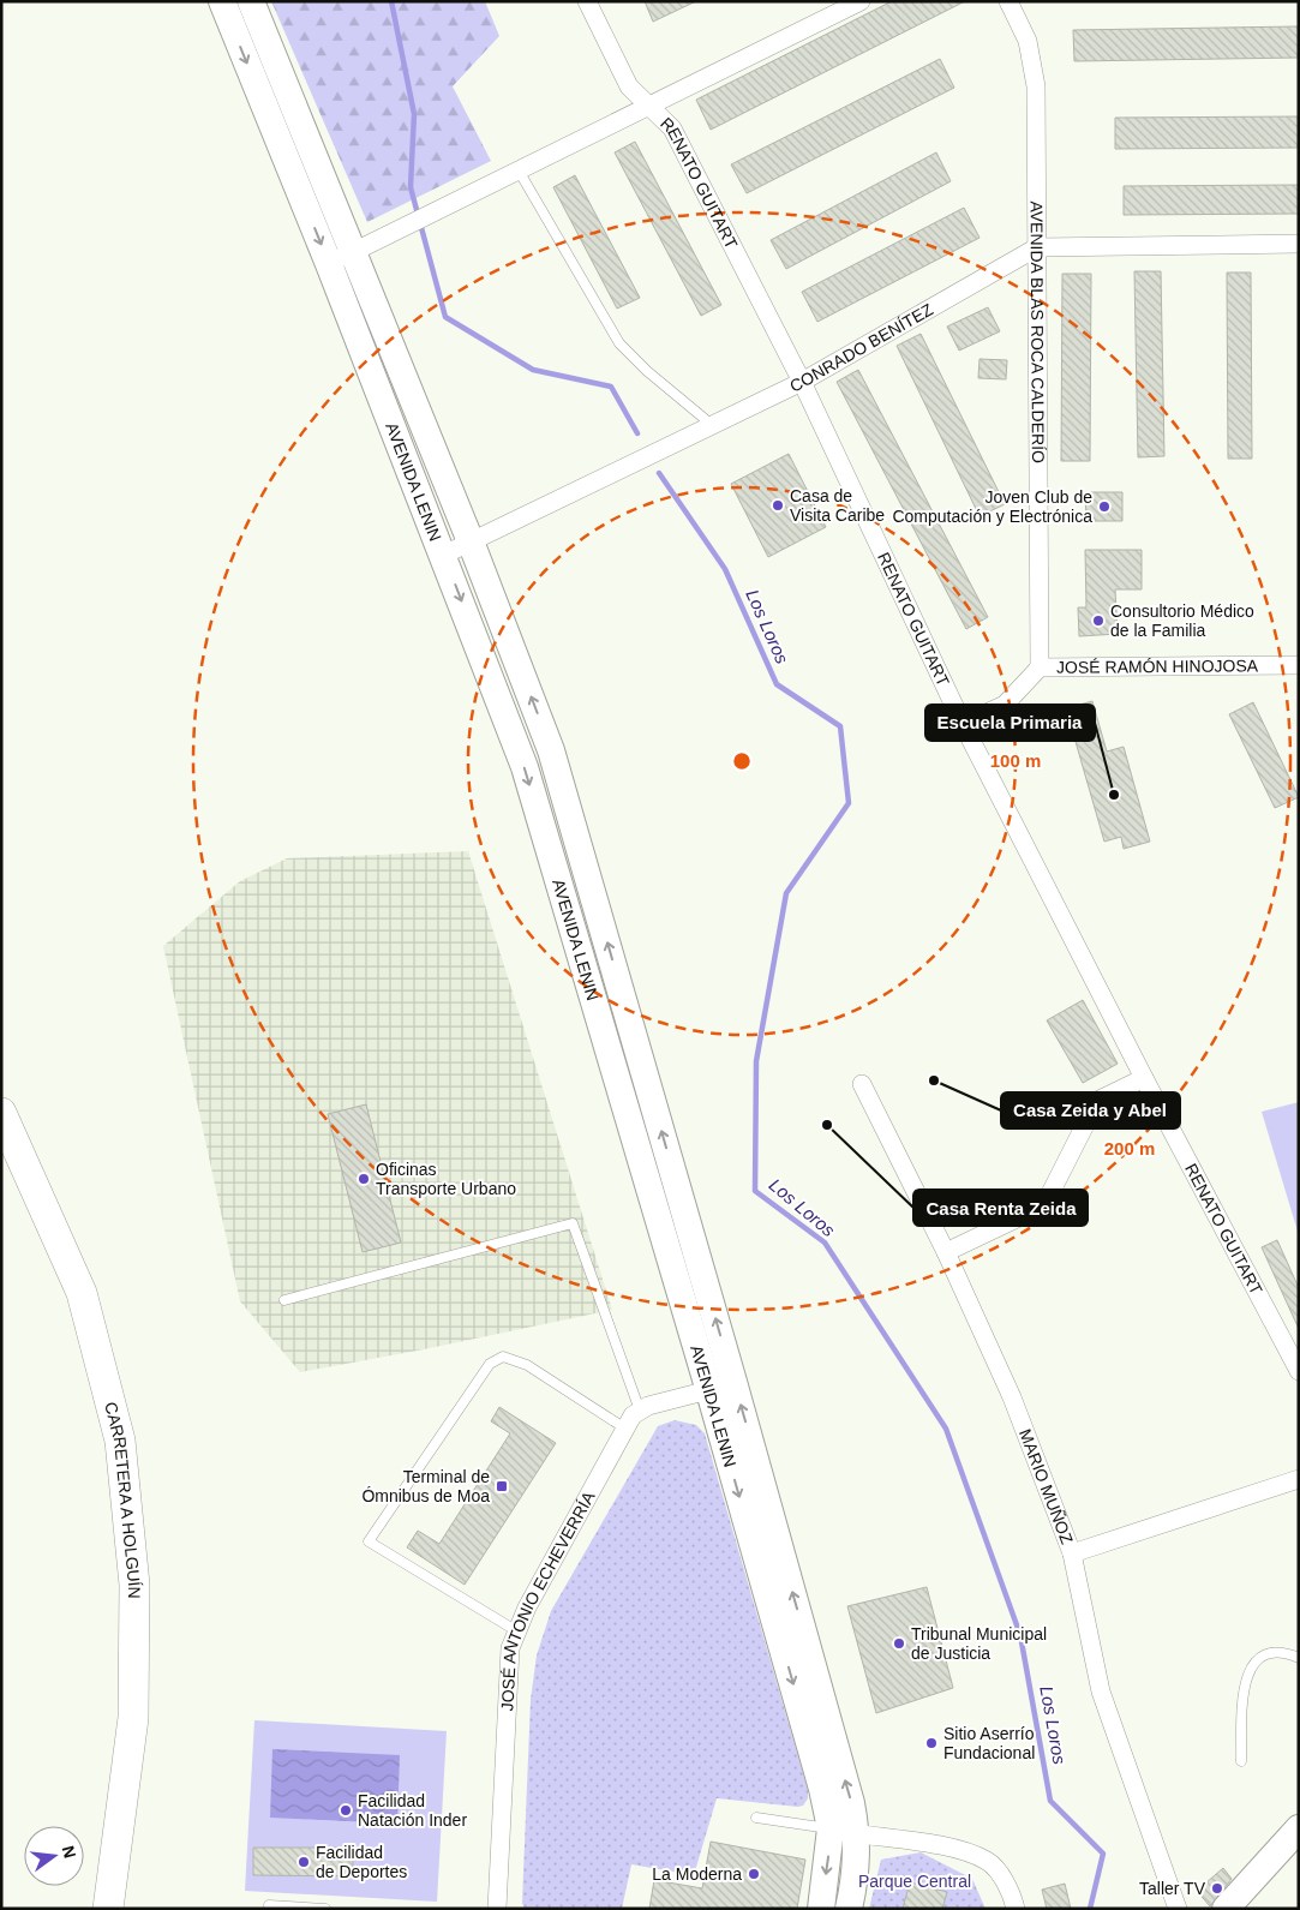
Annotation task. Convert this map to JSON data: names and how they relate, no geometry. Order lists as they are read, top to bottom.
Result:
{
  "streets": {
    "main road": ["AVENIDA LENIN", "CARRETERA A HOLGUÍN"],
    "street": [
      "RENATO GUITART",
      "AVENIDA BLAS ROCA CALDERÍO",
      "CONRADO BENÍTEZ",
      "JOSÉ RAMÓN HINOJOSA",
      "MARIO MUÑOZ",
      "JOSÉ ANTONIO ECHEVERRÍA"
    ]
  },
  "crossings": [
    ["RENATO GUITART", "CONRADO BENÍTEZ"],
    ["RENATO GUITART", "JOSÉ RAMÓN HINOJOSA"],
    ["AVENIDA BLAS ROCA CALDERÍO", "CONRADO BENÍTEZ"],
    ["AVENIDA BLAS ROCA CALDERÍO", "JOSÉ RAMÓN HINOJOSA"],
    ["CONRADO BENÍTEZ", "AVENIDA LENIN"]
  ],
  "water": ["Los Loros"],
  "parks": ["Parque Central"],
  "places": {
    "other": [
      "Casa de Visita Caribe",
      "Joven Club de Computación y Electrónica",
      "Consultorio Médico de la Familia",
      "Escuela Primaria",
      "Casa Zeida y Abel",
      "Casa Renta Zeida",
      "Oficinas Transporte Urbano",
      "Tribunal Municipal de Justicia",
      "Sitio Aserrío Fundacional",
      "Facilidad Natación Inder",
      "Facilidad de Deportes",
      "La Moderna",
      "Taller TV"
    ],
    "transit": ["Terminal de Ómnibus de Moa"]
  },
  "north": "right",
  "rings": ["100 m", "200 m"]
}
